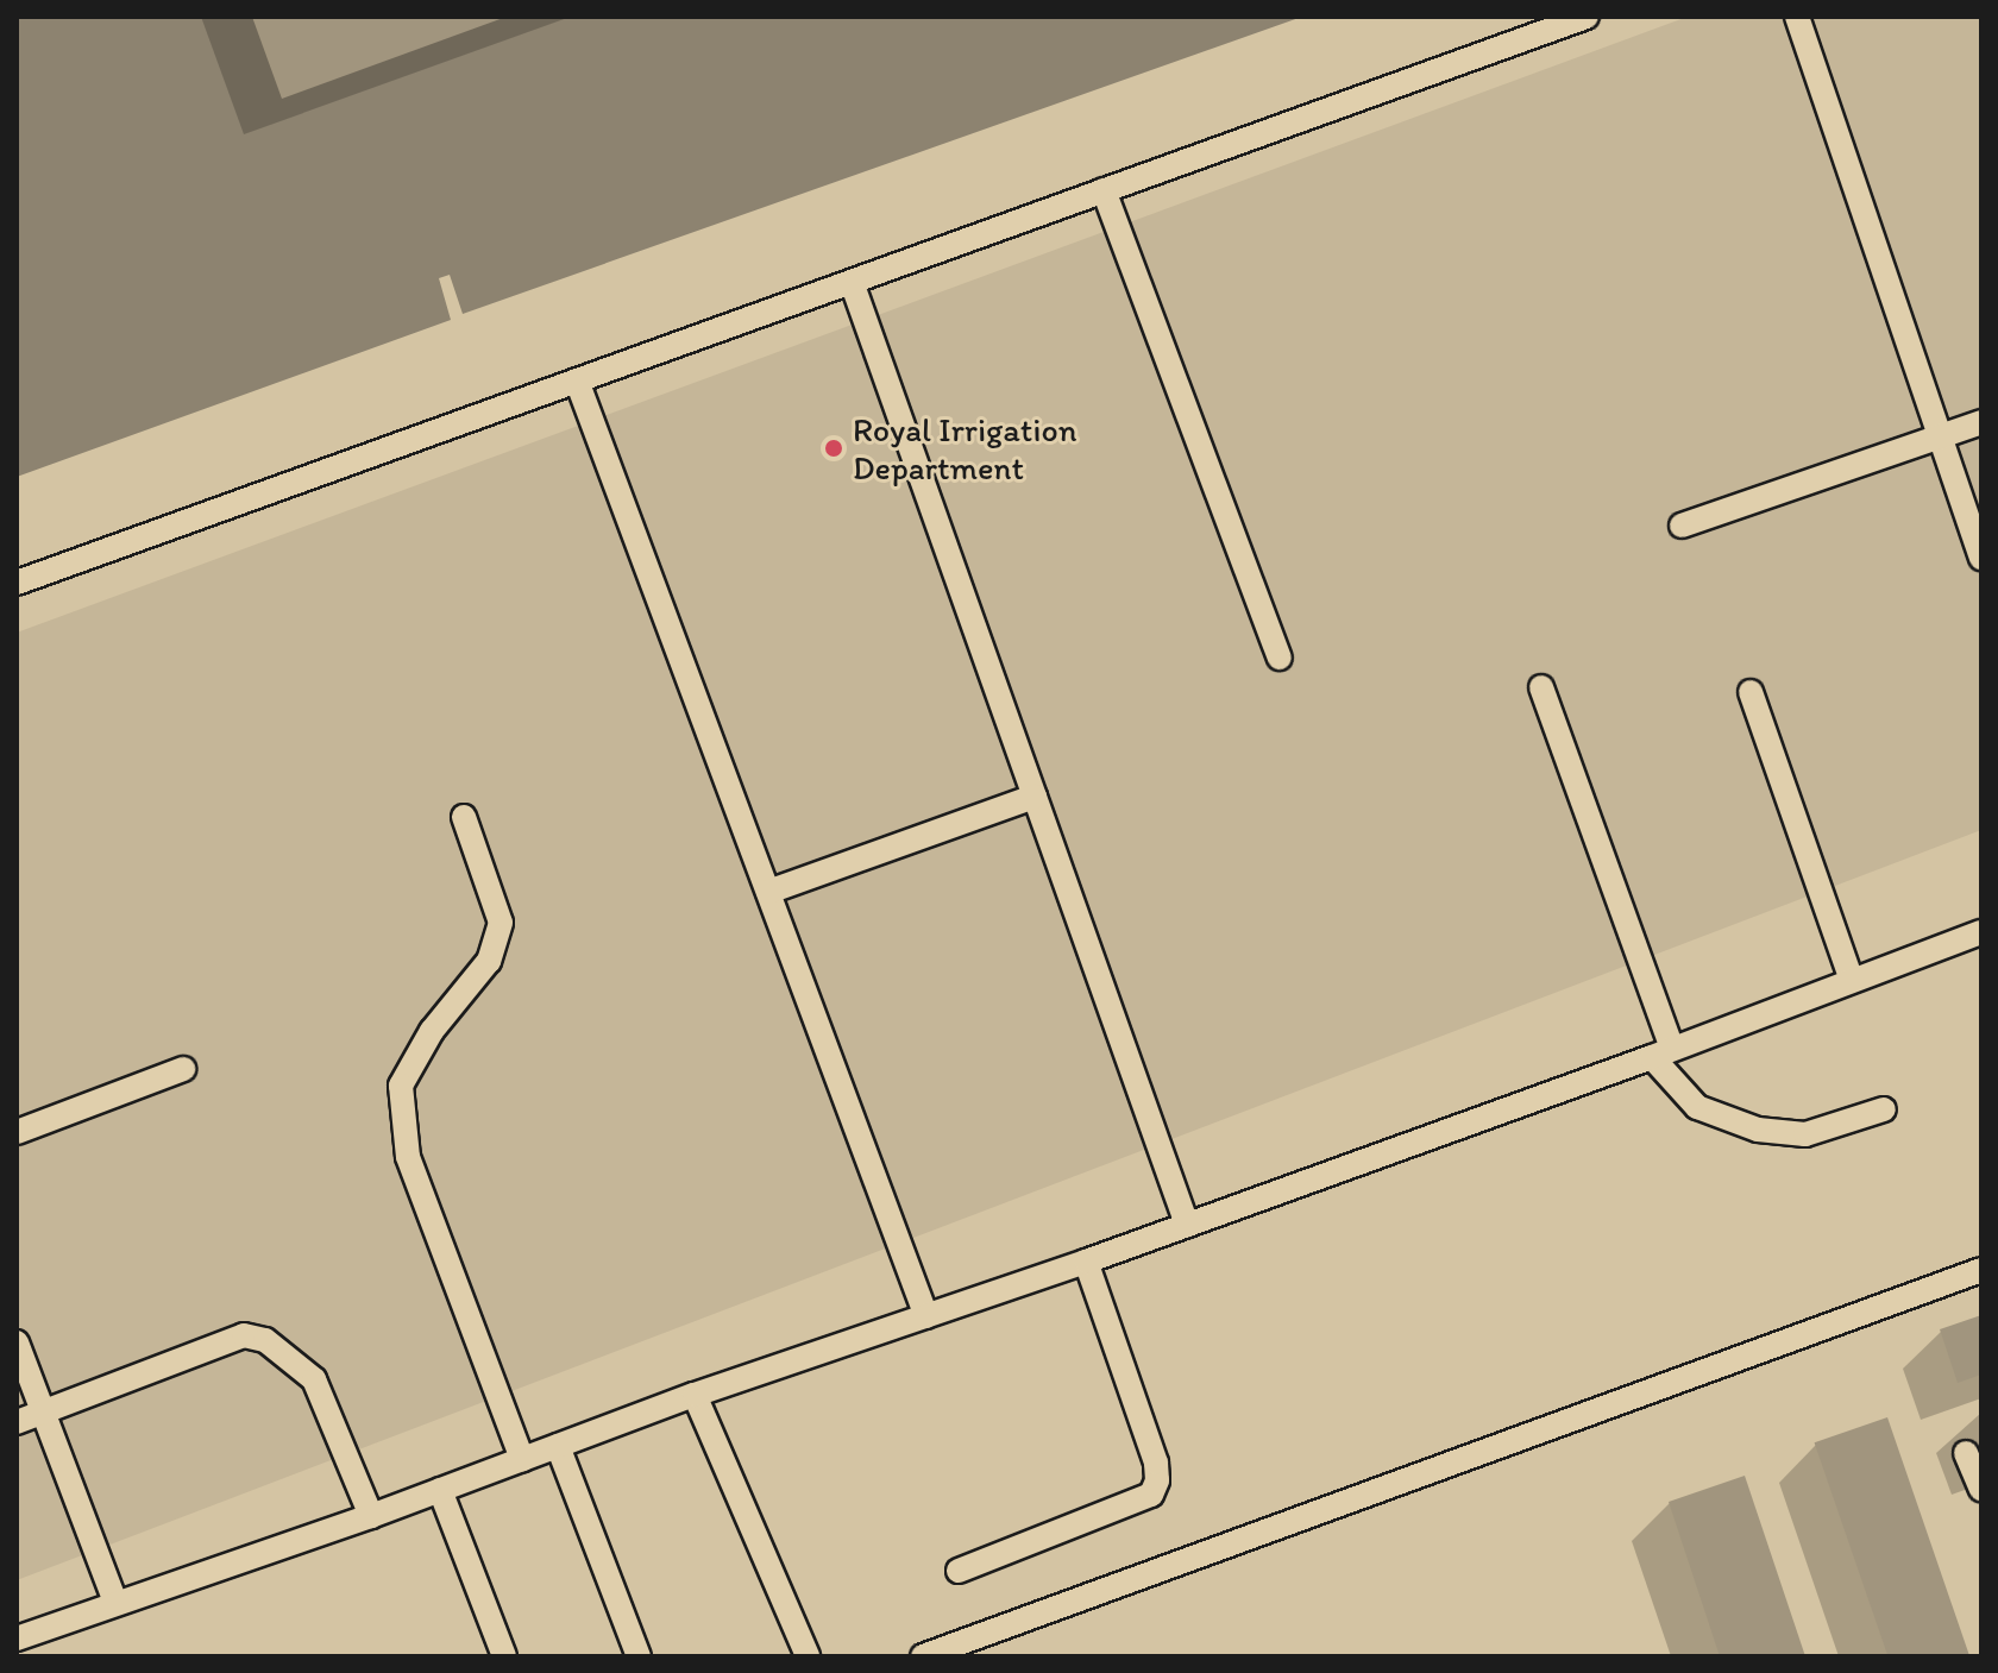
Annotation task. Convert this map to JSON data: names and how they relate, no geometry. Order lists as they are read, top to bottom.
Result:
{
  "places": ["Royal Irrigation Department"]
}
